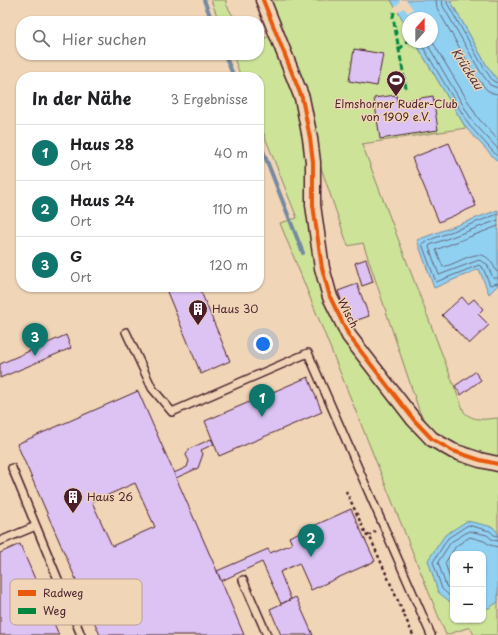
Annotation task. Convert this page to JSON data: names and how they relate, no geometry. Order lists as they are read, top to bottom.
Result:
{
  "streets": {
    "street": ["Wisch"]
  },
  "water": ["Krückau"],
  "places": {
    "sports": ["Elmshorner Ruder-Club von 1909 e.V."],
    "building": ["Haus 30", "Haus 26"]
  },
  "legend": ["Radweg", "Weg"],
  "north": "top",
  "page": {
    "search": "Hier suchen",
    "heading": ["In der Nähe", "3 Ergebnisse"],
    "list": [
      {
        "mark": "1",
        "name": "Haus 28",
        "note": "Ort",
        "value": "40 m"
      },
      {
        "mark": "2",
        "name": "Haus 24",
        "note": "Ort",
        "value": "110 m"
      },
      {
        "mark": "3",
        "name": "G",
        "note": "Ort",
        "value": "120 m"
      }
    ],
    "pins": ["3", "1", "2"],
    "map_buttons": ["+", "−"]
  }
}
